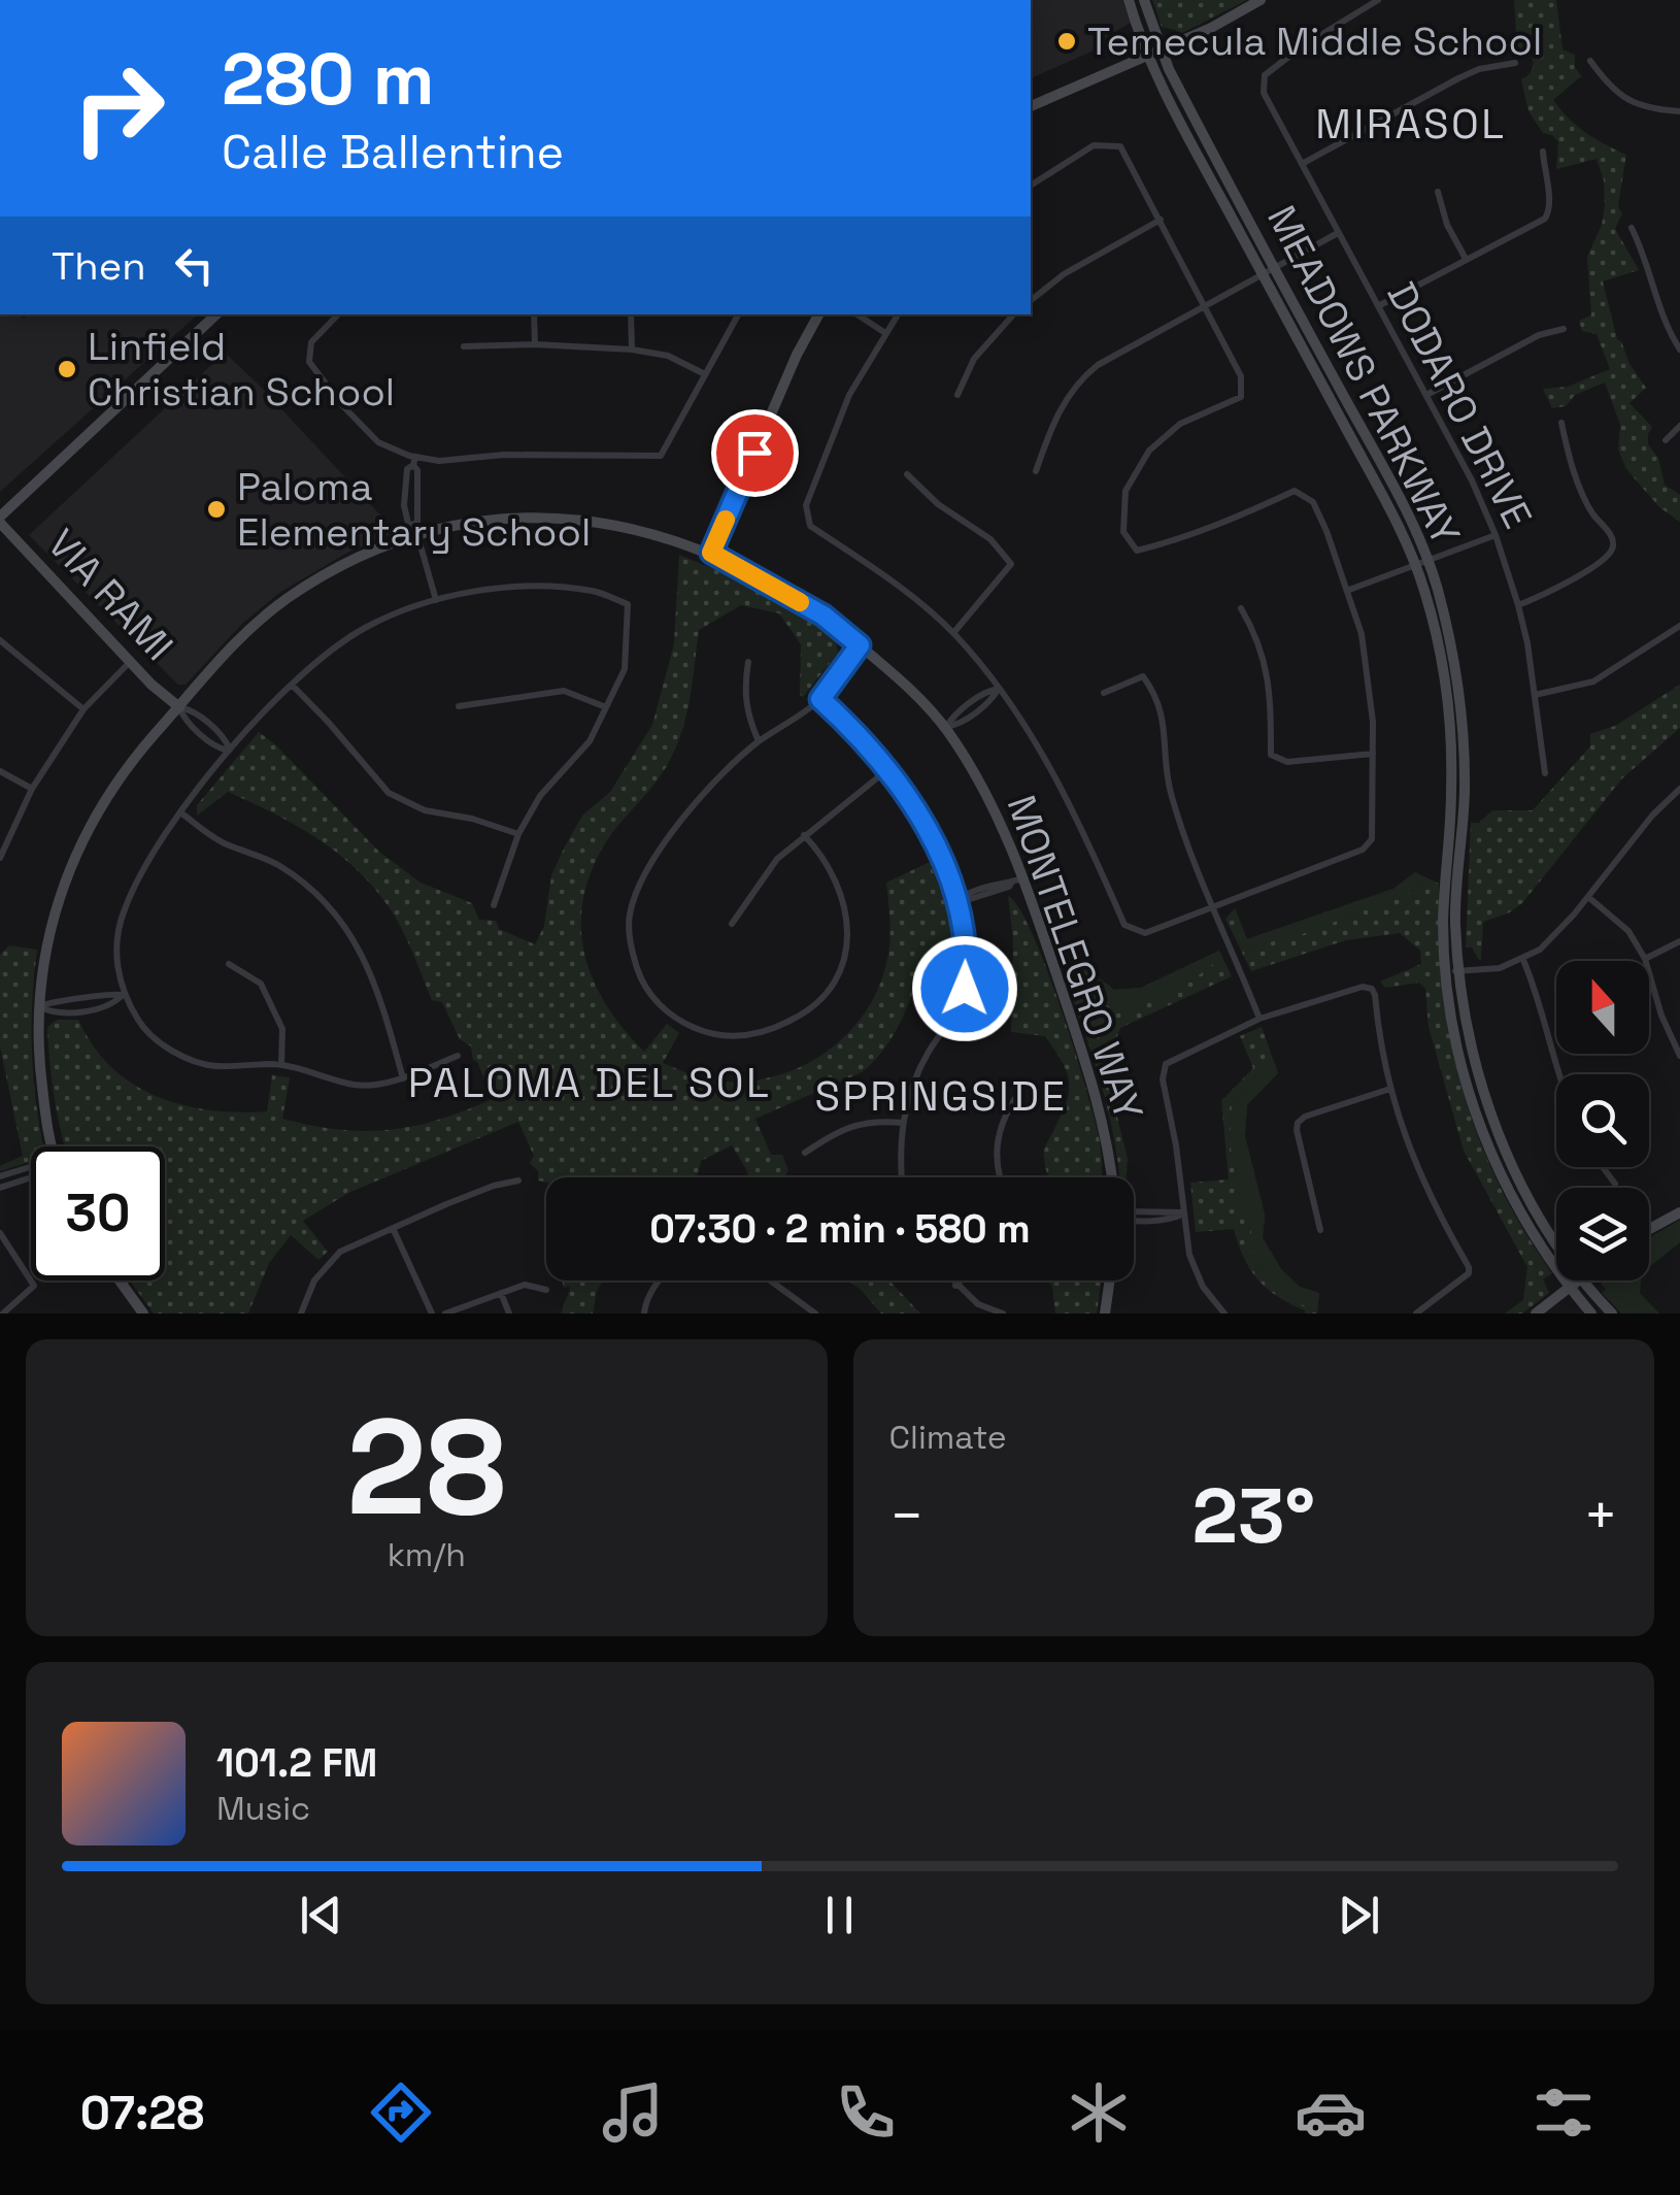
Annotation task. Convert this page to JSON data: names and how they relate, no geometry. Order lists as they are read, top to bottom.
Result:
{
  "streets": {
    "main road": ["MEADOWS PARKWAY", "VIA RAMI", "MONTELEGRO WAY"],
    "street": ["DODARO DRIVE"]
  },
  "crossings": [
    ["VIA RAMI", "MONTELEGRO WAY"]
  ],
  "districts": ["MIRASOL", "PALOMA DEL SOL", "SPRINGSIDE"],
  "places": ["Temecula Middle School", "Linfield Christian School", "Paloma Elementary School"],
  "north": "top",
  "page": {
    "turn": ["280 m", "Calle Ballentine"],
    "then": "Then",
    "limit": "30",
    "trip": "07:30 · 2 min · 580 m",
    "tile": [
      ["28", "km/h"],
      "Climate"
    ],
    "heat": ["−", "23°", "+"],
    "song": ["101.2 FM", "Music"],
    "tabs": "07:28"
  }
}
